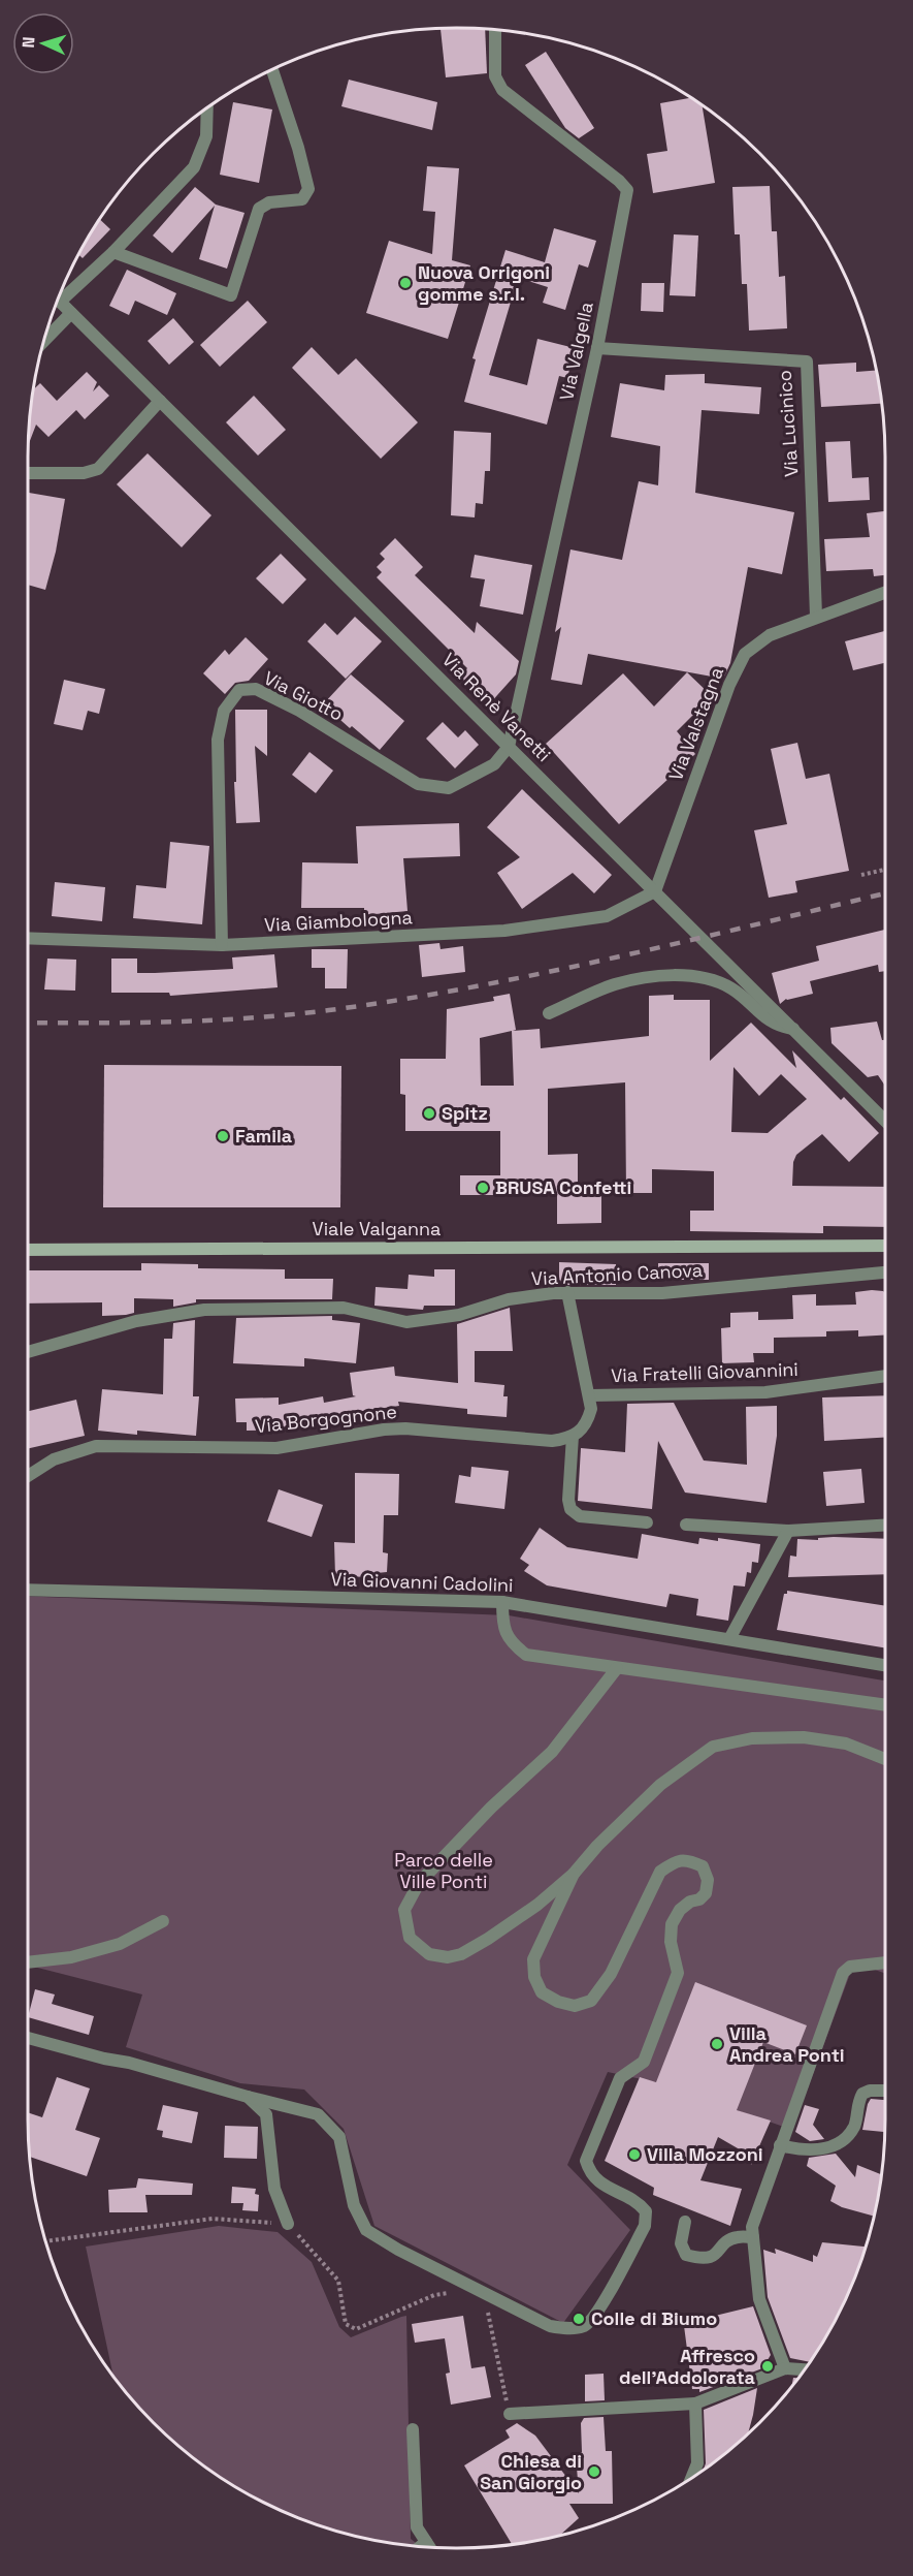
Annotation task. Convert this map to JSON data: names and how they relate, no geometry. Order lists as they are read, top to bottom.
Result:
{
  "streets": {
    "main road": ["Viale Valganna"],
    "street": [
      "Via Valgella",
      "Via Lucinico",
      "Via Giotto",
      "Via Renè Vanetti",
      "Via Valstagna",
      "Via Giambologna",
      "Via Antonio Canova",
      "Via Fratelli Giovannini",
      "Via Borgognone",
      "Via Giovanni Cadolini"
    ]
  },
  "crossings": [
    ["Via Valgella", "Via Lucinico"],
    ["Via Valgella", "Via Giotto"],
    ["Via Valgella", "Via Renè Vanetti"],
    ["Via Lucinico", "Via Valstagna"],
    ["Via Giotto", "Via Renè Vanetti"],
    ["Via Giotto", "Via Giambologna"],
    ["Via Renè Vanetti", "Via Valstagna"],
    ["Via Renè Vanetti", "Via Giambologna"],
    ["Via Valstagna", "Via Giambologna"]
  ],
  "parks": ["Parco delle Ville Ponti"],
  "places": [
    "Nuova Orrigoni gomme s.r.l.",
    "Spitz",
    "Famila",
    "BRUSA Confetti",
    "Villa Andrea Ponti",
    "Villa Mozzoni",
    "Colle di Biumo",
    "Affresco dell'Addolorata",
    "Chiesa di San Giorgio"
  ],
  "north": "left"
}
